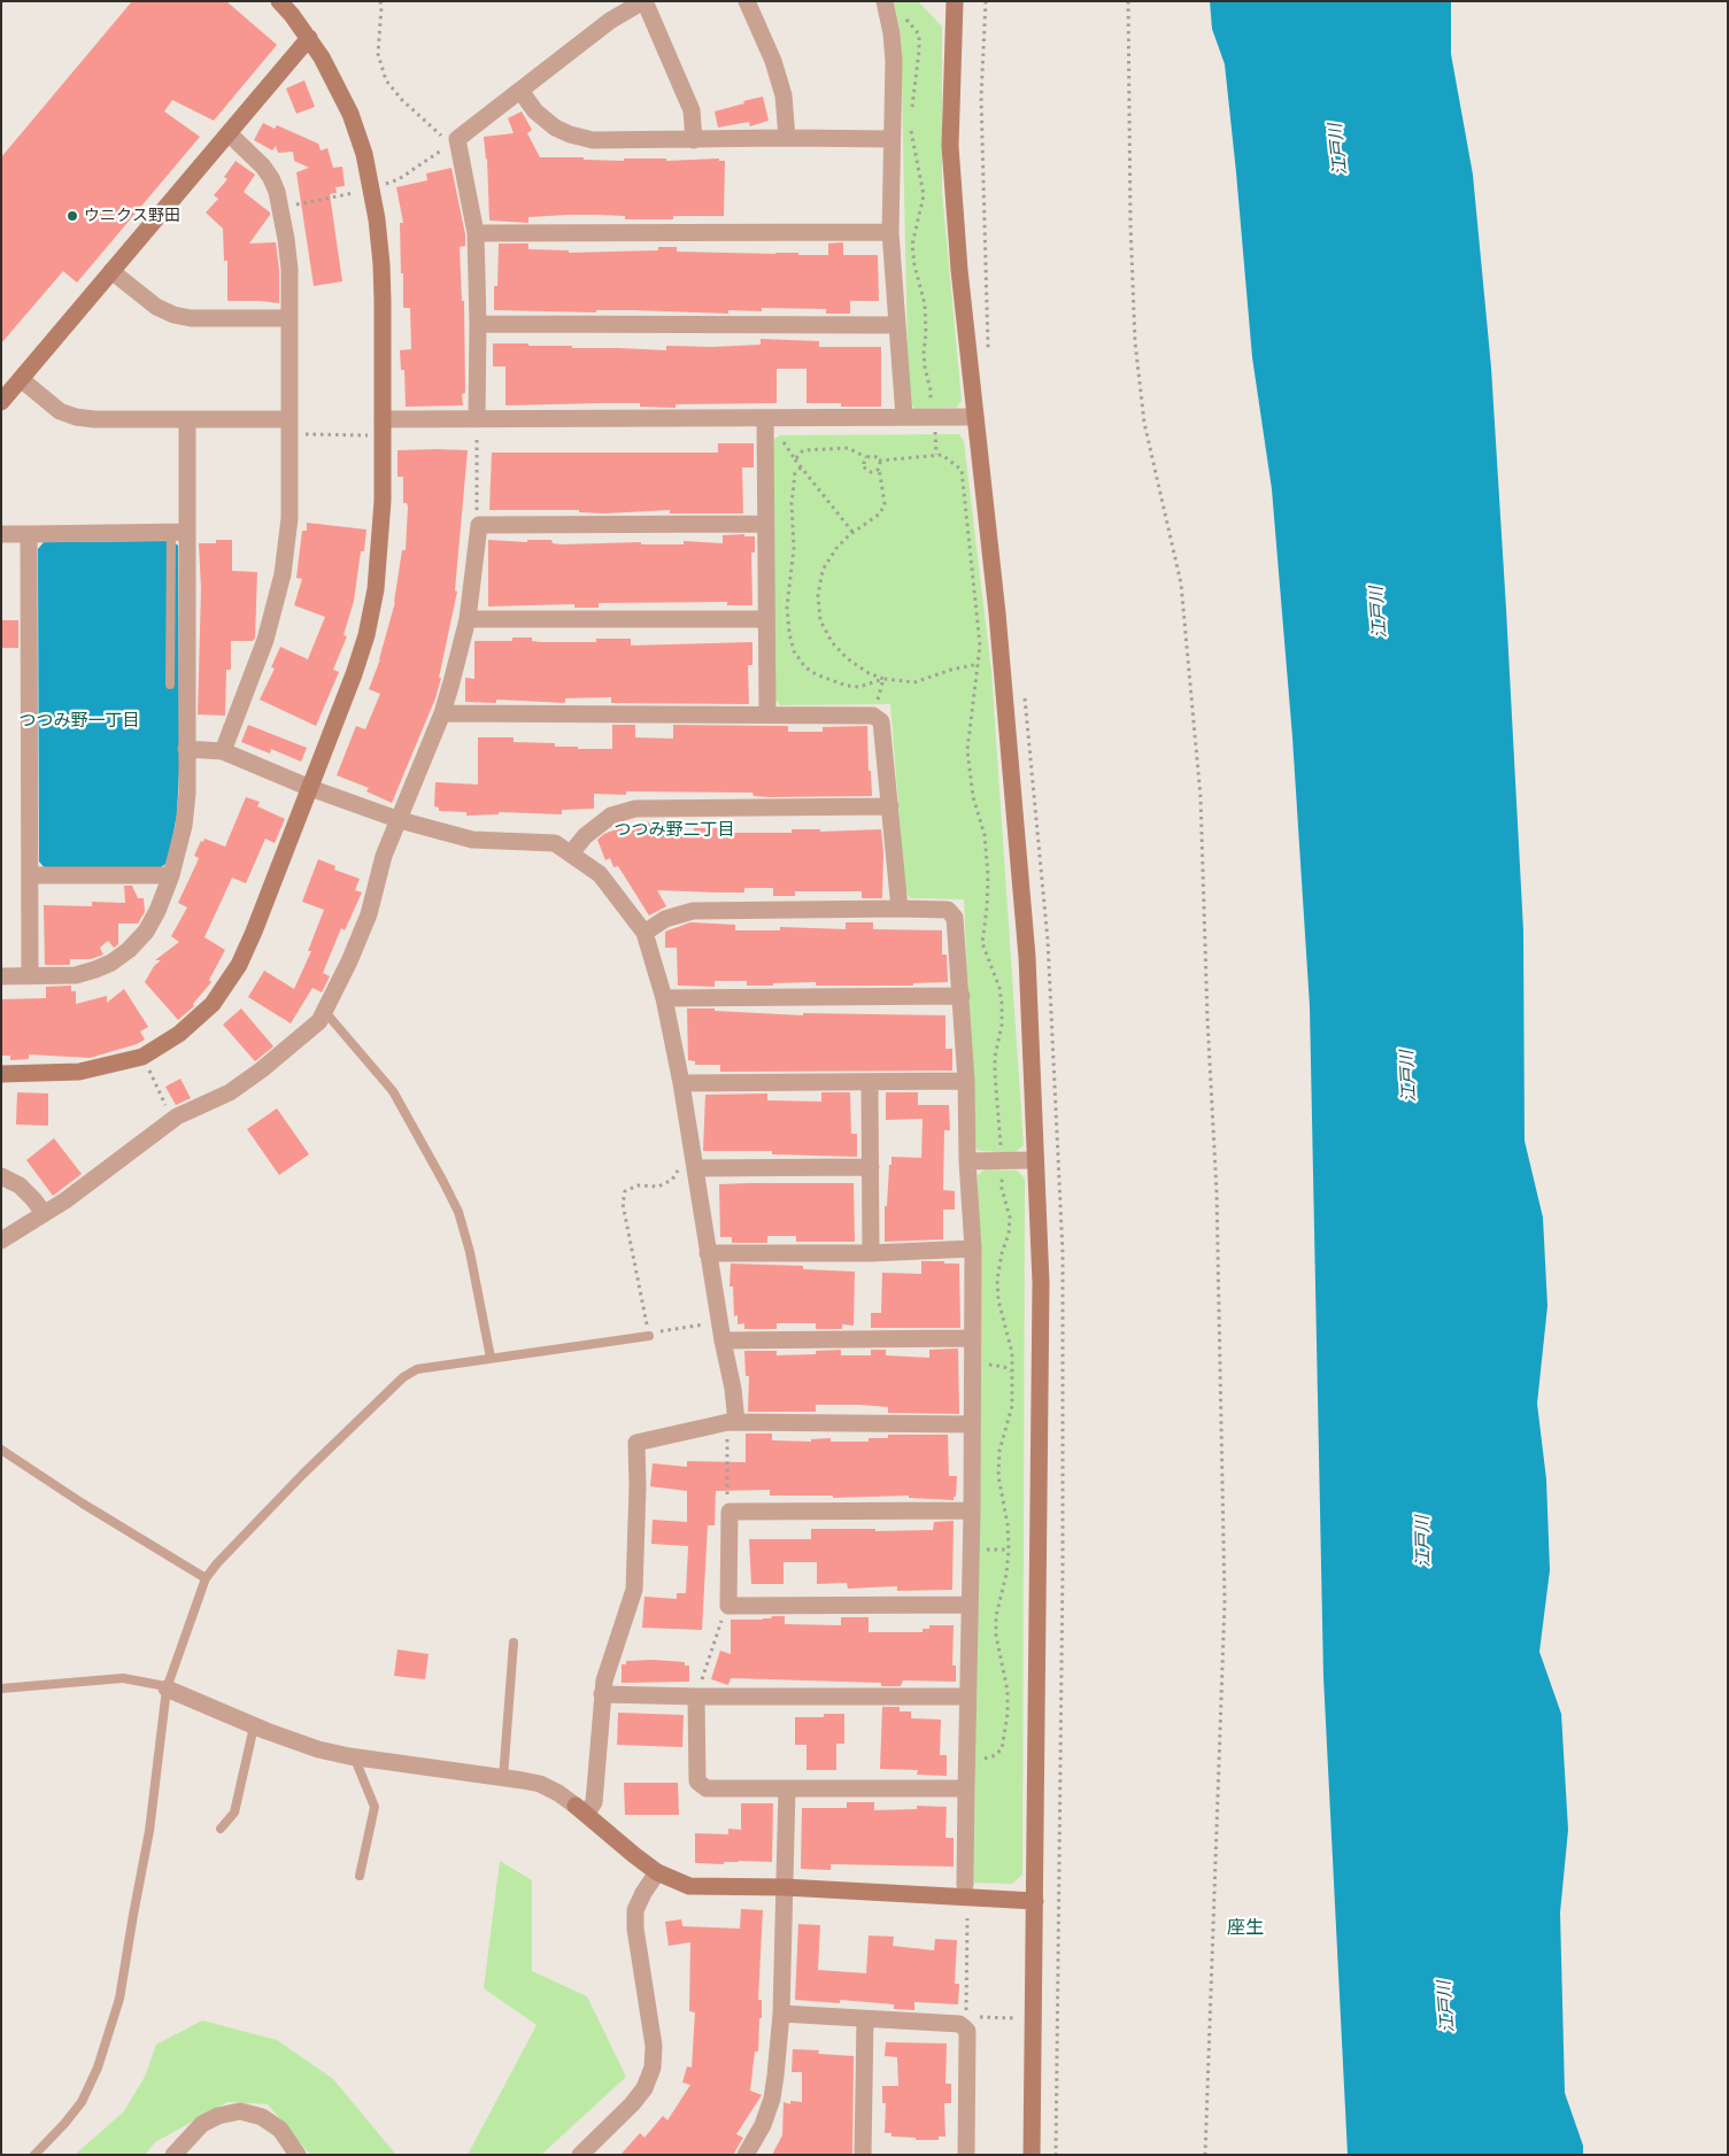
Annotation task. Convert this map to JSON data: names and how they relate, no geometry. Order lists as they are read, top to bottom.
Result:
{
  "districts": ["つつみ野一丁目", "つつみ野二丁目", "座生"],
  "water": ["江戸川"],
  "places": ["ウニクス野田"]
}
